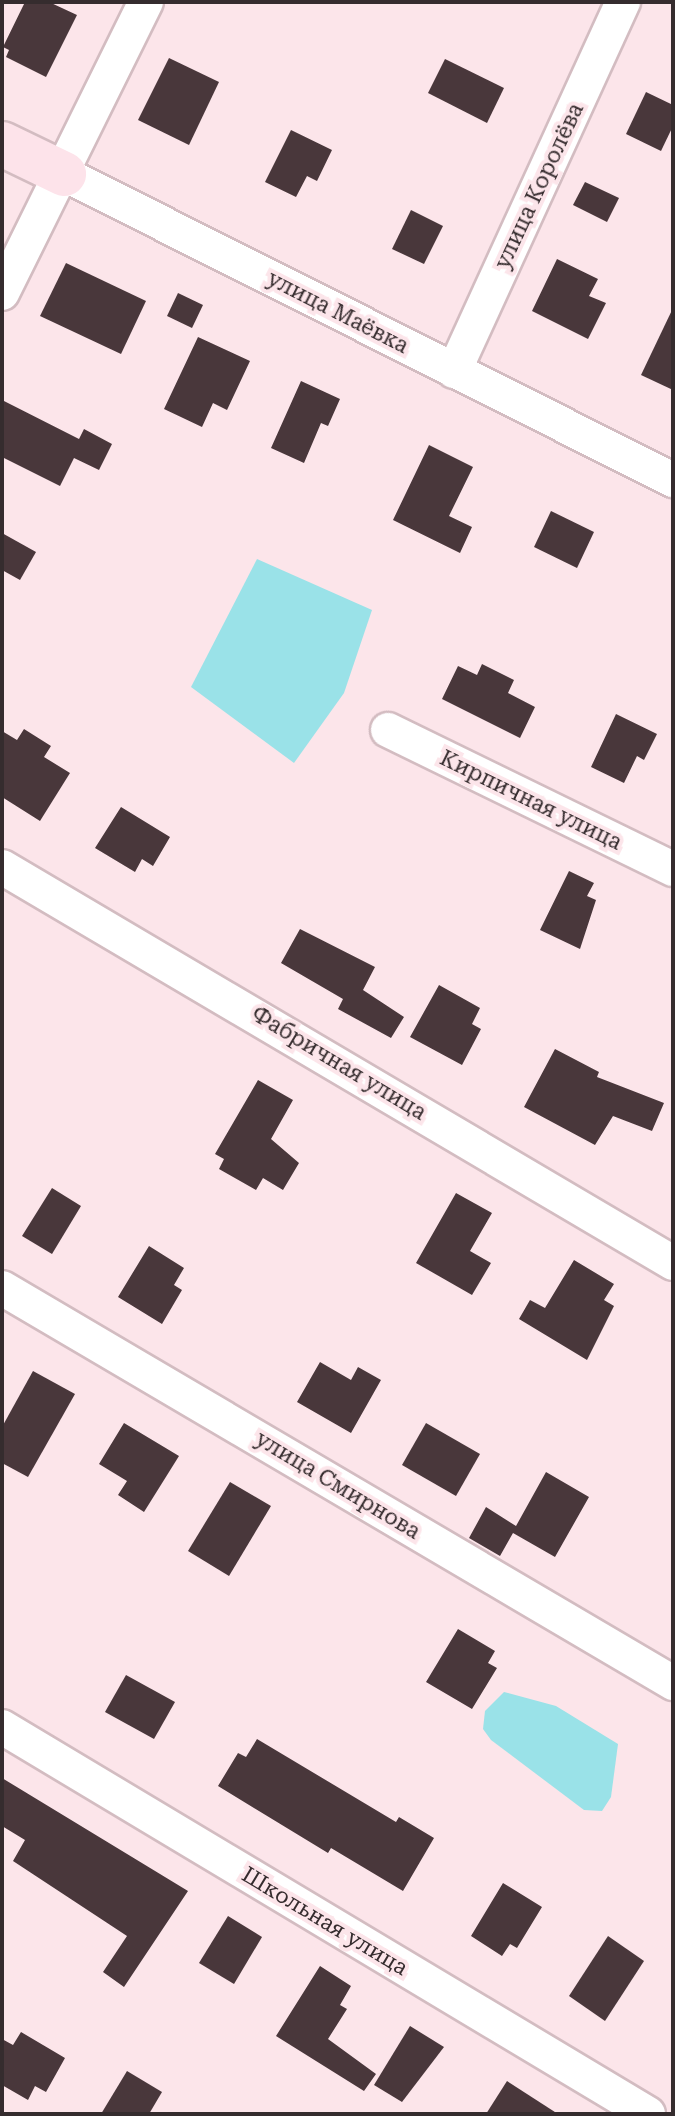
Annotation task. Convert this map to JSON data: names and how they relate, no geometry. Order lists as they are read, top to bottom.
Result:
{
  "streets": {
    "street": [
      "улица Королёва",
      "улица Маёвка",
      "Кирпичная улица",
      "Фабричная улица",
      "улица Смирнова",
      "Школьная улица"
    ]
  },
  "crossings": [
    ["улица Королёва", "улица Маёвка"]
  ]
}
